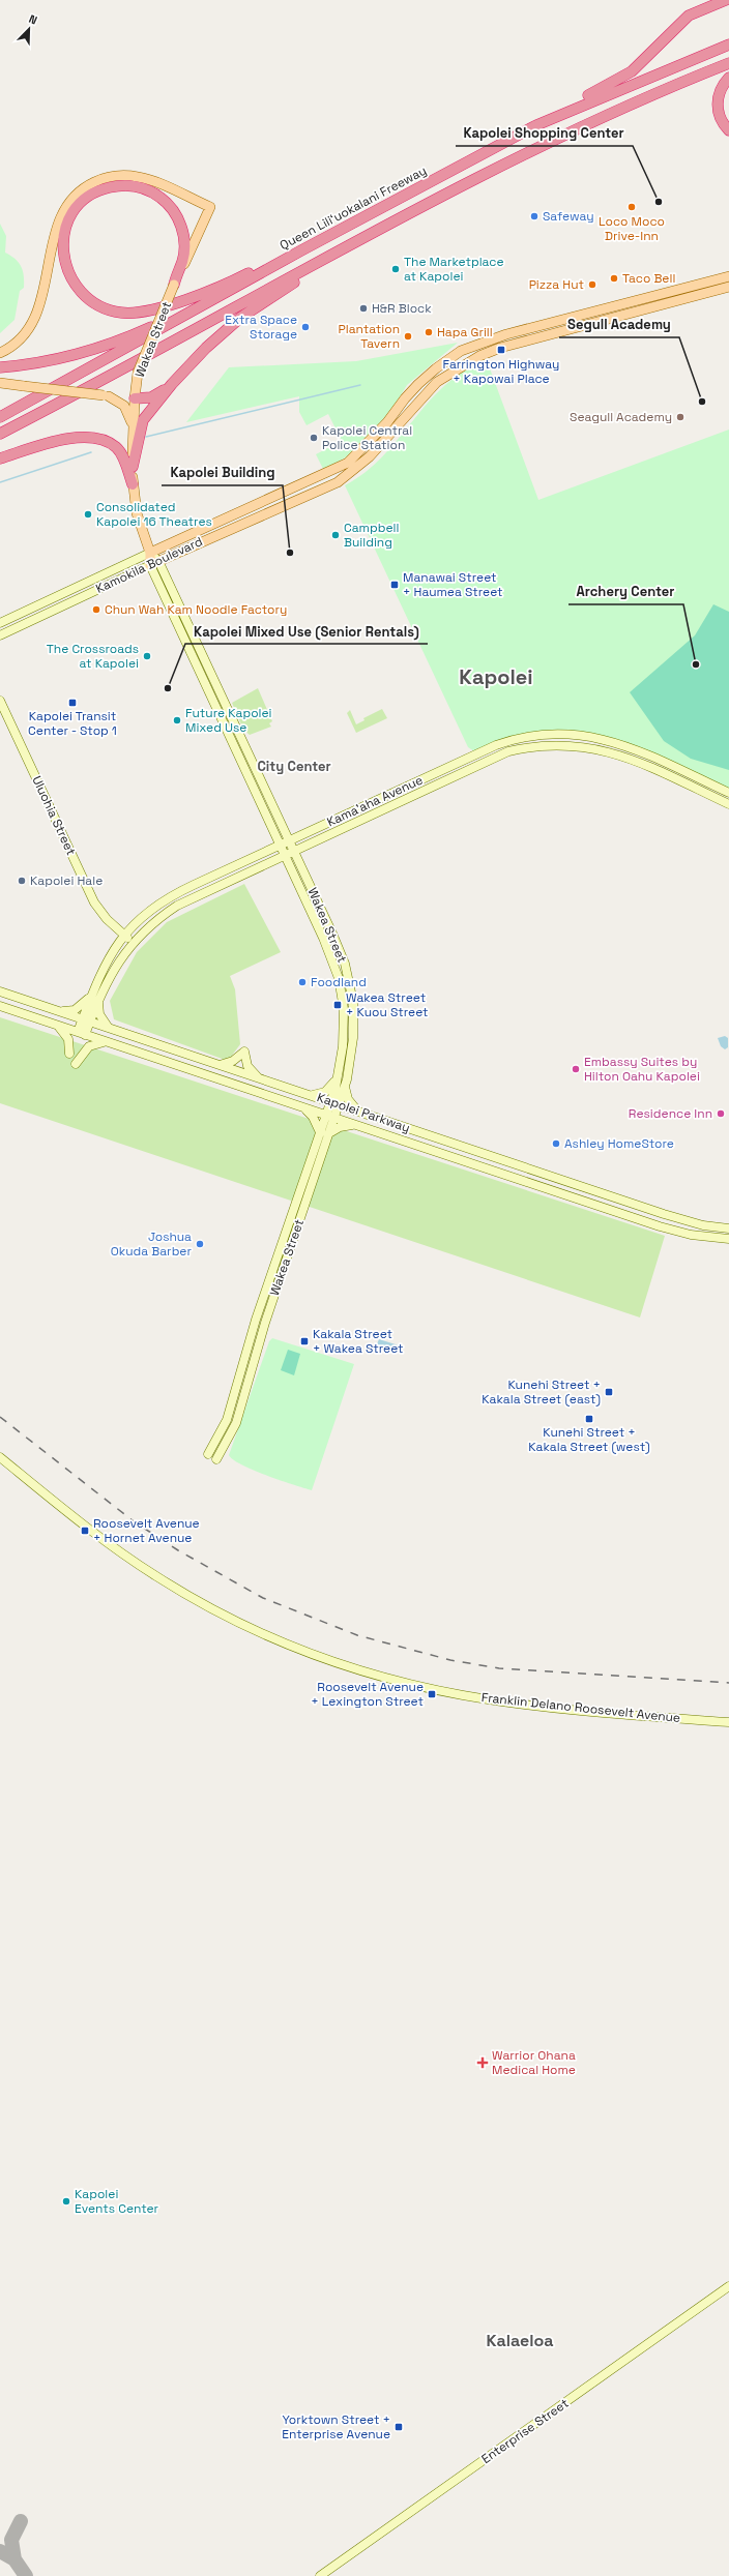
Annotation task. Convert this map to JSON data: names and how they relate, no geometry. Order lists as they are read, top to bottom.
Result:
{
  "streets": {
    "highway": ["Queen Liliʻuokalani Freeway"],
    "main road": ["Wakea Street", "Kamokila Boulevard"],
    "street": [
      "Kama'aha Avenue",
      "Uluohia Street",
      "Kapolei Parkway",
      "Franklin Delano Roosevelt Avenue",
      "Enterprise Street"
    ]
  },
  "crossings": [
    ["Wakea Street", "Kamokila Boulevard"],
    ["Wakea Street", "Kama'aha Avenue"],
    ["Wakea Street", "Kapolei Parkway"],
    ["Kama'aha Avenue", "Uluohia Street"],
    ["Kama'aha Avenue", "Kapolei Parkway"]
  ],
  "districts": ["Kapolei", "City Center", "Kalaeloa"],
  "places": {
    "other": [
      "Kapolei Shopping Center",
      "Loco Moco Drive-Inn",
      "Safeway",
      "The Marketplace at Kapolei",
      "Taco Bell",
      "Pizza Hut",
      "H&R Block",
      "Extra Space Storage",
      "Hapa Grill",
      "Plantation Tavern",
      "Segull Academy",
      "Seagull Academy",
      "Kapolei Central Police Station",
      "Consolidated Kapolei 16 Theatres",
      "Campbell Building",
      "Kapolei Building",
      "Chun Wah Kam Noodle Factory",
      "The Crossroads at Kapolei",
      "Archery Center",
      "Kapolei Mixed Use (Senior Rentals)",
      "Future Kapolei Mixed Use",
      "Kapolei Hale",
      "Foodland",
      "Embassy Suites by Hilton Oahu Kapolei",
      "Residence Inn",
      "Ashley HomeStore",
      "Joshua Okuda Barber",
      "Kapolei Events Center"
    ],
    "transit": [
      "Farrington Highway + Kapowai Place",
      "Manawai Street + Haumea Street",
      "Kapolei Transit Center - Stop 1",
      "Wakea Street + Kuou Street",
      "Kakala Street + Wakea Street",
      "Kunehi Street + Kakala Street (east)",
      "Kunehi Street + Kakala Street (west)",
      "Roosevelt Avenue + Hornet Avenue",
      "Roosevelt Avenue + Lexington Street",
      "Yorktown Street + Enterprise Avenue"
    ],
    "health": ["Warrior Ohana Medical Home"]
  },
  "north": "top right"
}
